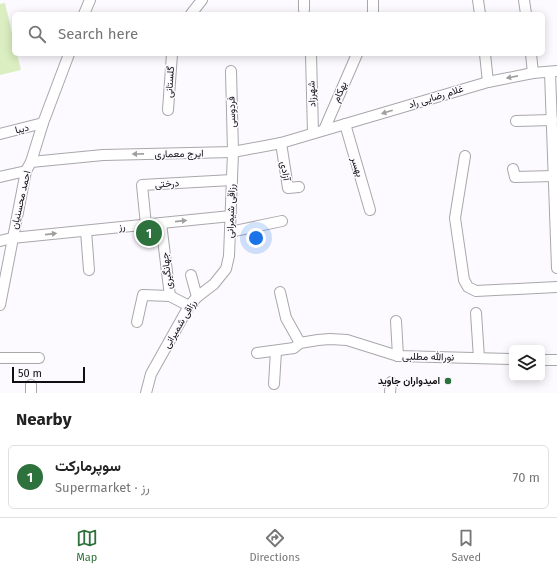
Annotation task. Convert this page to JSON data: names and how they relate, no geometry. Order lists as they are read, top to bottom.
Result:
{
  "streets": {
    "street": [
      "گلستانی",
      "بهکام",
      "شهرزاد",
      "غلام رضایی راد",
      "فردوسی",
      "دیبا",
      "ایرج معماری",
      "بهسر",
      "آزادی",
      "درختی",
      "احمد محسنیان",
      "رزاقی شیمرانی",
      "رز",
      "جهانگیری",
      "رزاقی شمیرانی",
      "نورالله مطلبی"
    ]
  },
  "crossings": [
    ["بهکام", "غلام رضایی راد"],
    ["بهکام", "ایرج معماری"],
    ["شهرزاد", "ایرج معماری"],
    ["غلام رضایی راد", "ایرج معماری"],
    ["غلام رضایی راد", "بهسر"],
    ["فردوسی", "ایرج معماری"],
    ["فردوسی", "رزاقی شیمرانی"],
    ["دیبا", "احمد محسنیان"],
    ["ایرج معماری", "آزادی"],
    ["ایرج معماری", "احمد محسنیان"],
    ["ایرج معماری", "رزاقی شیمرانی"],
    ["درختی", "رزاقی شیمرانی"],
    ["درختی", "رز"],
    ["احمد محسنیان", "رز"],
    ["رزاقی شیمرانی", "رز"],
    ["رزاقی شیمرانی", "رزاقی شمیرانی"],
    ["رز", "جهانگیری"]
  ],
  "one_way": ["غلام رضایی راد", "ایرج معماری", "رز"],
  "places": ["امیدواران جاوید"],
  "scale_bar": "50 m",
  "page": {
    "search": "Search here",
    "pins": "1",
    "scale": "50 m",
    "heading": "Nearby",
    "list": [
      {
        "mark": "1",
        "name": "سوپرمارکت",
        "note": "Supermarket · رز",
        "value": "70 m"
      }
    ],
    "nav": ["Map", "Directions", "Saved"]
  }
}
